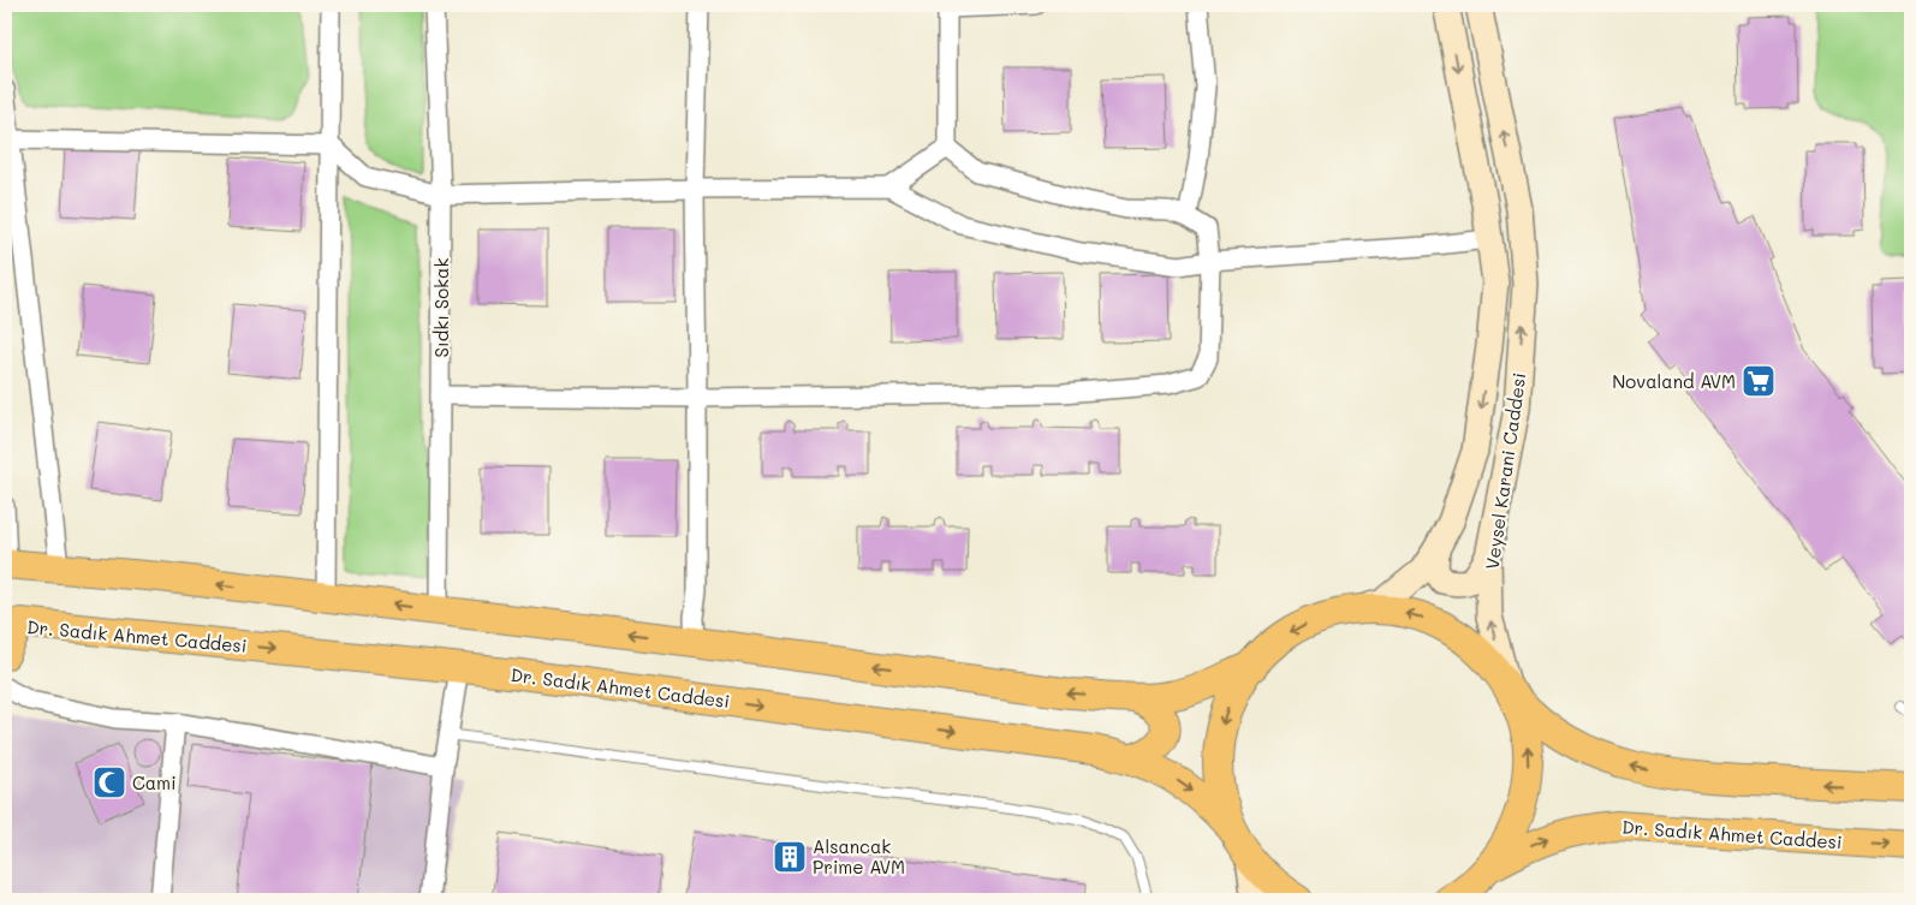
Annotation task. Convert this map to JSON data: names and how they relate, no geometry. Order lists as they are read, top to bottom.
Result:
{
  "streets": {
    "main road": ["Veysel Karani Caddesi", "Dr. Sadık Ahmet Caddesi"],
    "street": ["Sıdkı Sokak"]
  },
  "places": {
    "supermarket": ["Novaland AVM"],
    "mosque": ["Cami"],
    "building": ["Alsancak Prime AVM"]
  }
}
